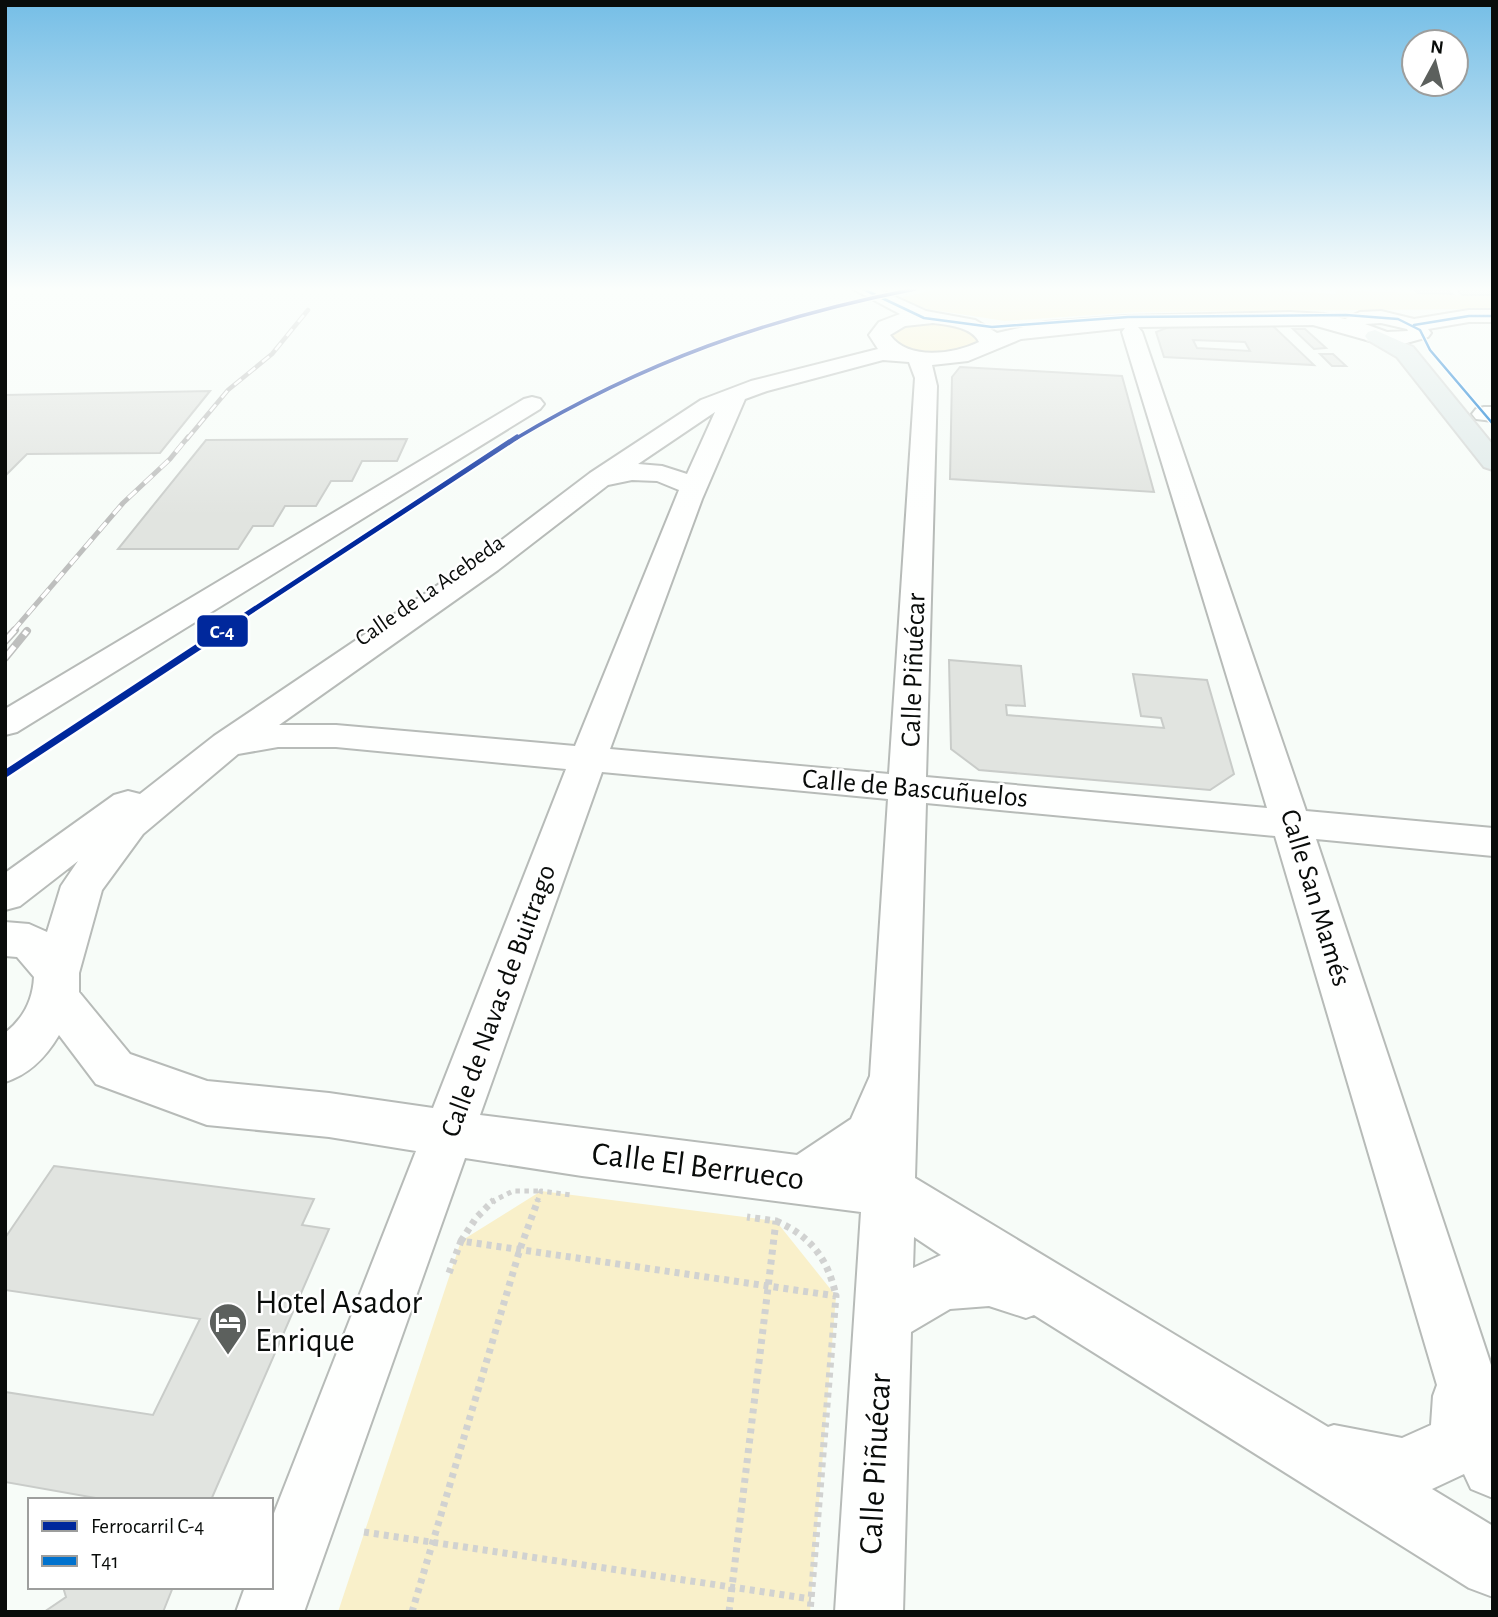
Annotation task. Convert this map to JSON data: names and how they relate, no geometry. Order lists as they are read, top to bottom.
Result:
{
  "streets": {
    "street": [
      "Calle de La Acebeda",
      "Calle Piñuécar",
      "Calle de Bascuñuelos",
      "Calle San Mamés",
      "Calle de Navas de Buitrago",
      "Calle El Berrueco"
    ]
  },
  "crossings": [
    ["Calle de La Acebeda", "Calle de Bascuñuelos"],
    ["Calle de La Acebeda", "Calle de Navas de Buitrago"],
    ["Calle de La Acebeda", "Calle El Berrueco"],
    ["Calle Piñuécar", "Calle de Bascuñuelos"],
    ["Calle Piñuécar", "Calle El Berrueco"],
    ["Calle de Bascuñuelos", "Calle San Mamés"],
    ["Calle de Bascuñuelos", "Calle de Navas de Buitrago"],
    ["Calle San Mamés", "Calle El Berrueco"],
    ["Calle de Navas de Buitrago", "Calle El Berrueco"]
  ],
  "places": {
    "hotel": ["Hotel Asador Enrique"]
  },
  "lines": ["rail line C-4", "transit line T41"],
  "legend": ["Ferrocarril C-4", "T41"],
  "north": "top"
}
